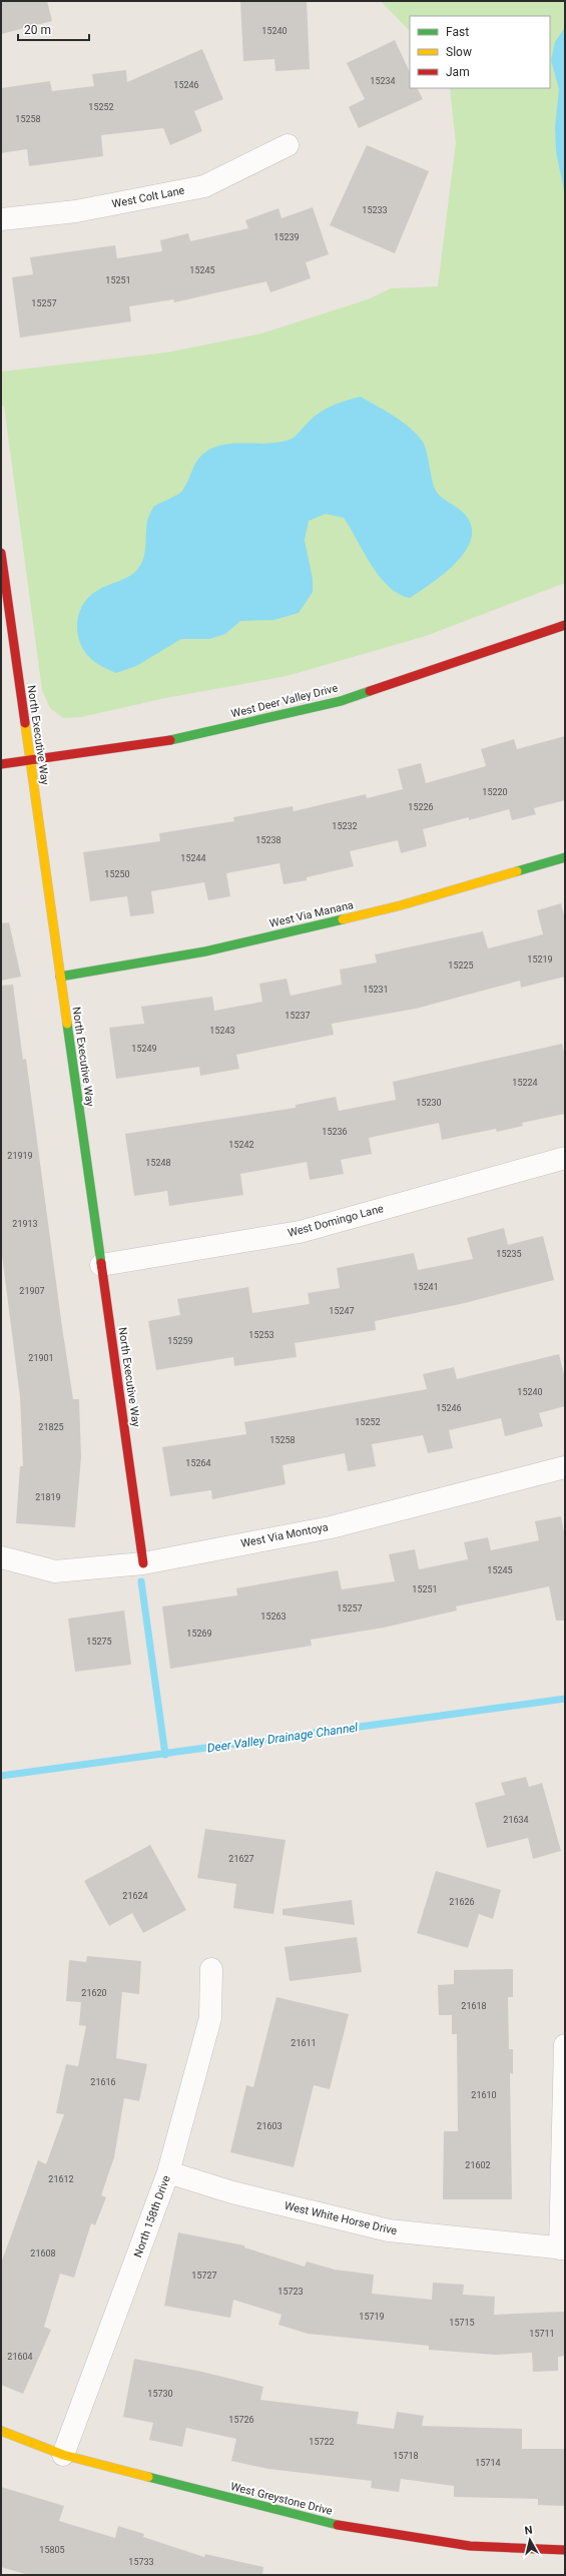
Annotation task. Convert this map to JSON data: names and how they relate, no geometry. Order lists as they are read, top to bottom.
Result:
{
  "streets": {
    "street": [
      "West Colt Lane",
      "West Deer Valley Drive",
      "North Executive Way",
      "West Via Manana",
      "West Domingo Lane",
      "West Via Montoya",
      "North 158th Drive",
      "West White Horse Drive",
      "West Greystone Drive"
    ]
  },
  "crossings": [
    ["West Deer Valley Drive", "North Executive Way"],
    ["North Executive Way", "West Via Manana"],
    ["North Executive Way", "West Domingo Lane"],
    ["North Executive Way", "West Via Montoya"],
    ["North 158th Drive", "West White Horse Drive"],
    ["North 158th Drive", "West Greystone Drive"]
  ],
  "water": ["Deer Valley Drainage Channel"],
  "house_numbers": [
    "15240",
    "15234",
    "15246",
    "15252",
    "15258",
    "15233",
    "15239",
    "15245",
    "15251",
    "15257",
    "15220",
    "15226",
    "15232",
    "15238",
    "15244",
    "15250",
    "15219",
    "15225",
    "15231",
    "15237",
    "15243",
    "15249",
    "15224",
    "15230",
    "15236",
    "15242",
    "21919",
    "15248",
    "21913",
    "15235",
    "15241",
    "21907",
    "15247",
    "15253",
    "15259",
    "21901",
    "15240",
    "15246",
    "15252",
    "21825",
    "15258",
    "15264",
    "21819",
    "15245",
    "15251",
    "15257",
    "15263",
    "15269",
    "15275",
    "21634",
    "21627",
    "21624",
    "21626",
    "21620",
    "21618",
    "21611",
    "21616",
    "21610",
    "21603",
    "21602",
    "21612",
    "21608",
    "15727",
    "15723",
    "15719",
    "15715",
    "15711",
    "21604",
    "15730",
    "15726",
    "15722",
    "15718",
    "15714",
    "15805",
    "15733"
  ],
  "legend": ["Fast", "Slow", "Jam"],
  "scale_bar": "20 m",
  "north": "top"
}
